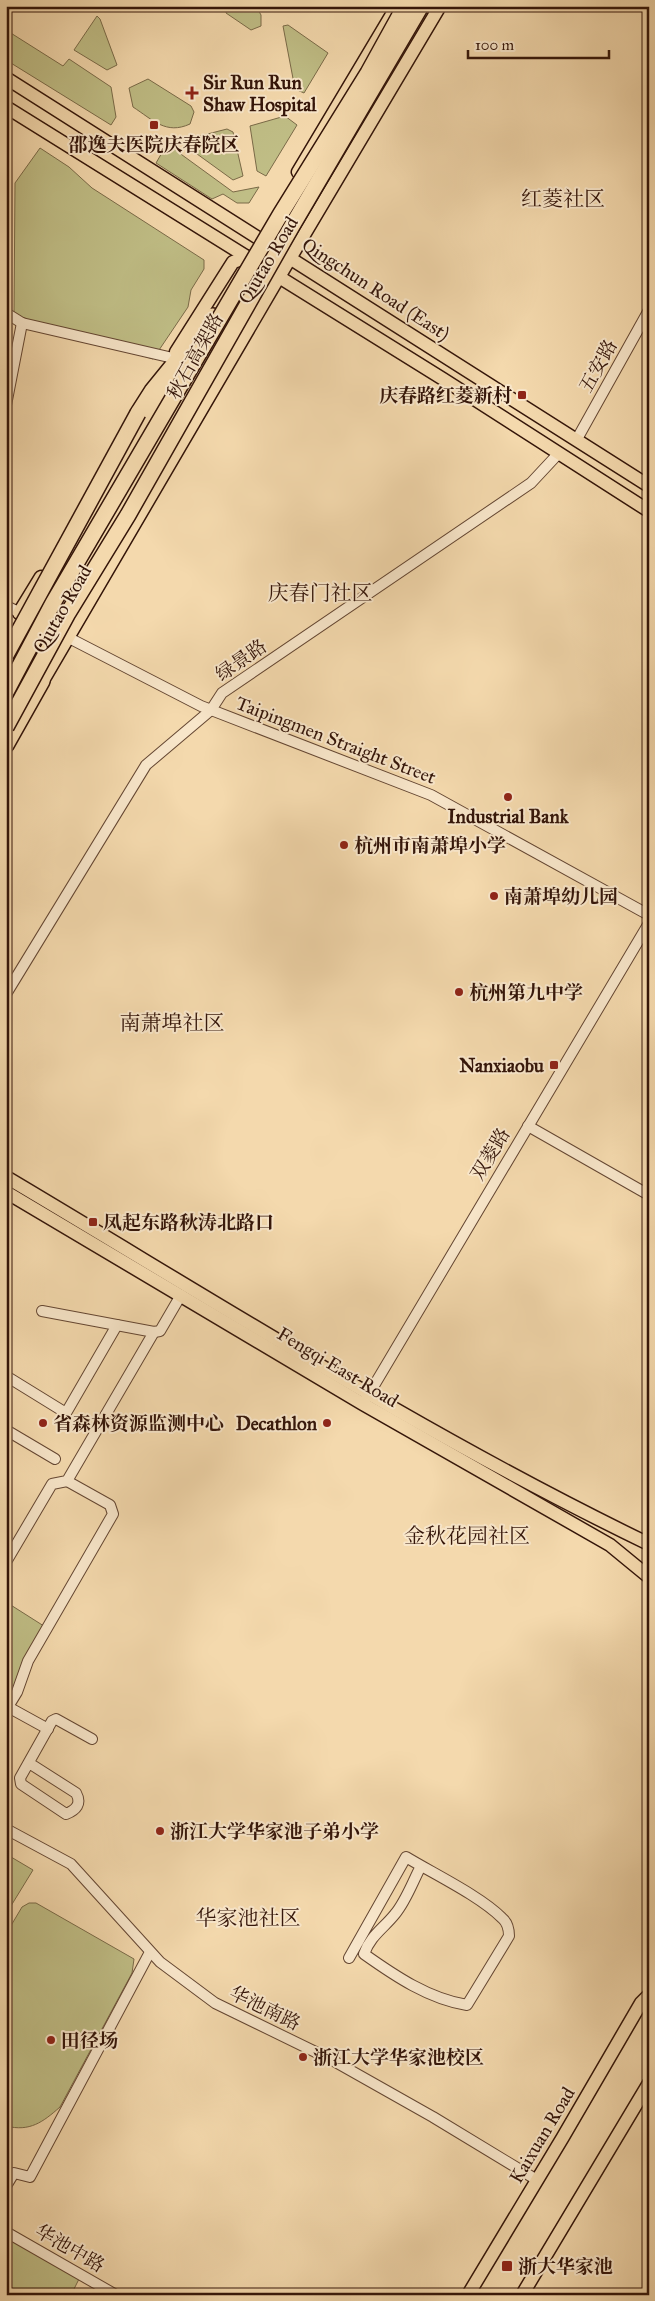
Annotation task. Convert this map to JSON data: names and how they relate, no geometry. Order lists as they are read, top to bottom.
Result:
{
  "streets": {
    "highway": ["秋石高架路"],
    "main road": [
      "Qiutao Road",
      "Qingchun Road (East)",
      "Fengqi East Road",
      "Kaixuan Road"
    ],
    "street": [
      "五安路",
      "绿景路",
      "Taipingmen Straight Street",
      "双菱路",
      "华池南路",
      "华池中路"
    ]
  },
  "crossings": [
    ["Qiutao Road", "Qingchun Road (East)"],
    ["Qiutao Road", "Taipingmen Straight Street"],
    ["Qingchun Road (East)", "五安路"],
    ["Qingchun Road (East)", "绿景路"],
    ["绿景路", "Taipingmen Straight Street"],
    ["双菱路", "Fengqi East Road"],
    ["华池南路", "Kaixuan Road"]
  ],
  "districts": [
    "红菱社区",
    "庆春门社区",
    "南萧埠社区",
    "金秋花园社区",
    "华家池社区"
  ],
  "places": {
    "health": ["Sir Run Run Shaw Hospital"],
    "transit": [
      "邵逸夫医院庆春院区",
      "庆春路红菱新村",
      "Nanxiaobu",
      "凤起东路秋涛北路口",
      "浙大华家池"
    ],
    "other": [
      "Industrial Bank",
      "杭州市南萧埠小学",
      "南萧埠幼儿园",
      "杭州第九中学",
      "省森林资源监测中心",
      "Decathlon",
      "浙江大学华家池子弟小学",
      "田径场",
      "浙江大学华家池校区"
    ]
  },
  "scale_bar": "100 m"
}
